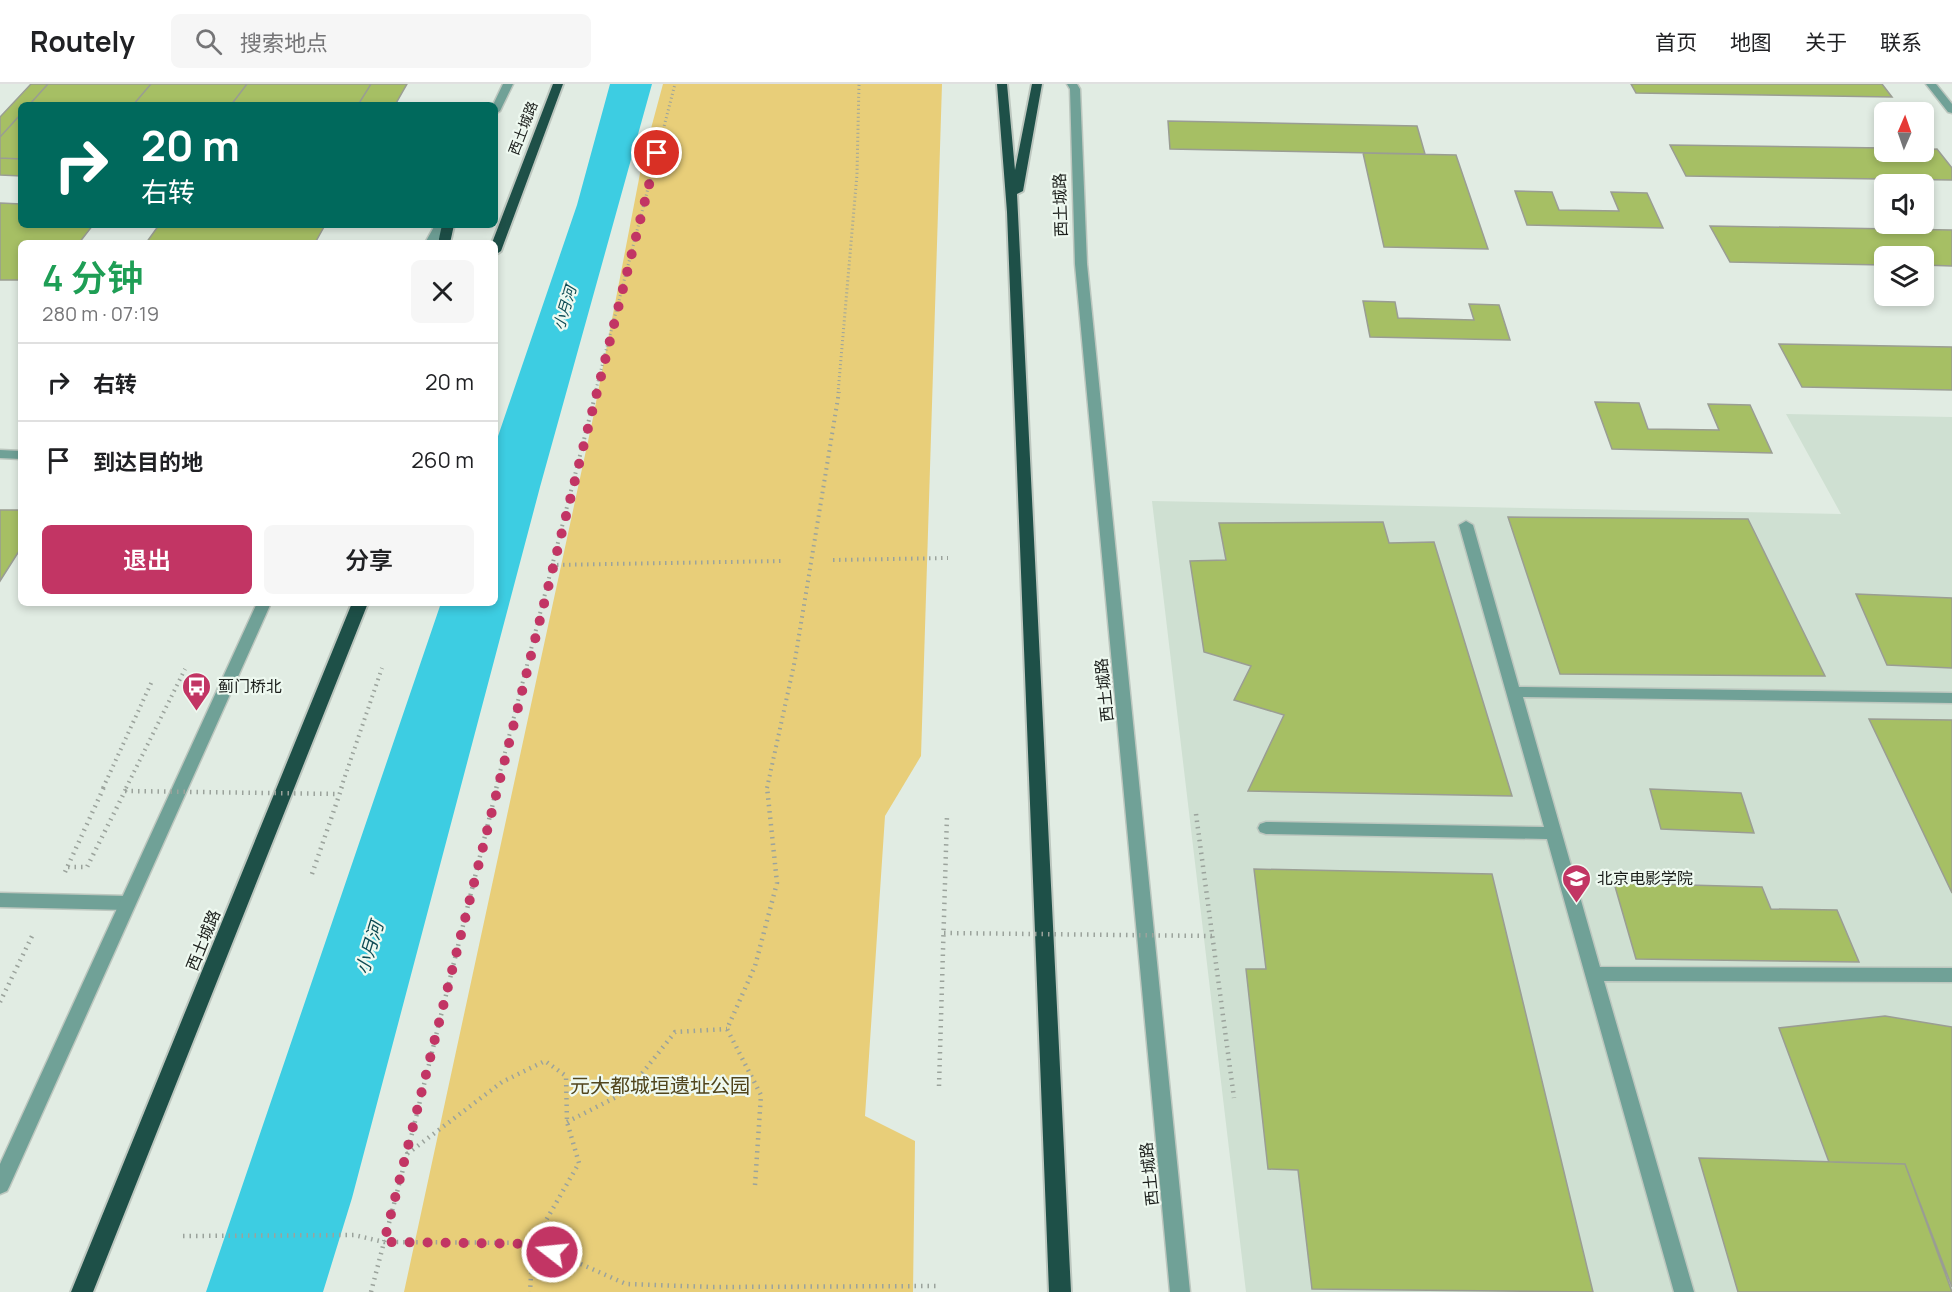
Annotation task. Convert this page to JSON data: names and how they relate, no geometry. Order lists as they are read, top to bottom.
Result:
{
  "streets": {
    "highway": ["西土城路"]
  },
  "water": ["小月河"],
  "parks": ["元大都城垣遗址公园"],
  "places": {
    "bus stop": ["蓟门桥北"],
    "school or university": ["北京电影学院"]
  },
  "north": "top",
  "page": {
    "header": "Routely",
    "search": "搜索地点",
    "nav": [
      "首页",
      "地图",
      "关于",
      "联系"
    ],
    "turn": ["20 m", "右转"],
    "heading": ["4 分钟", "280 m · 07:19"],
    "list": [
      {
        "name": "右转",
        "value": "20 m"
      },
      {
        "name": "到达目的地",
        "value": "260 m"
      }
    ],
    "buttons": ["退出", "分享"]
  }
}
